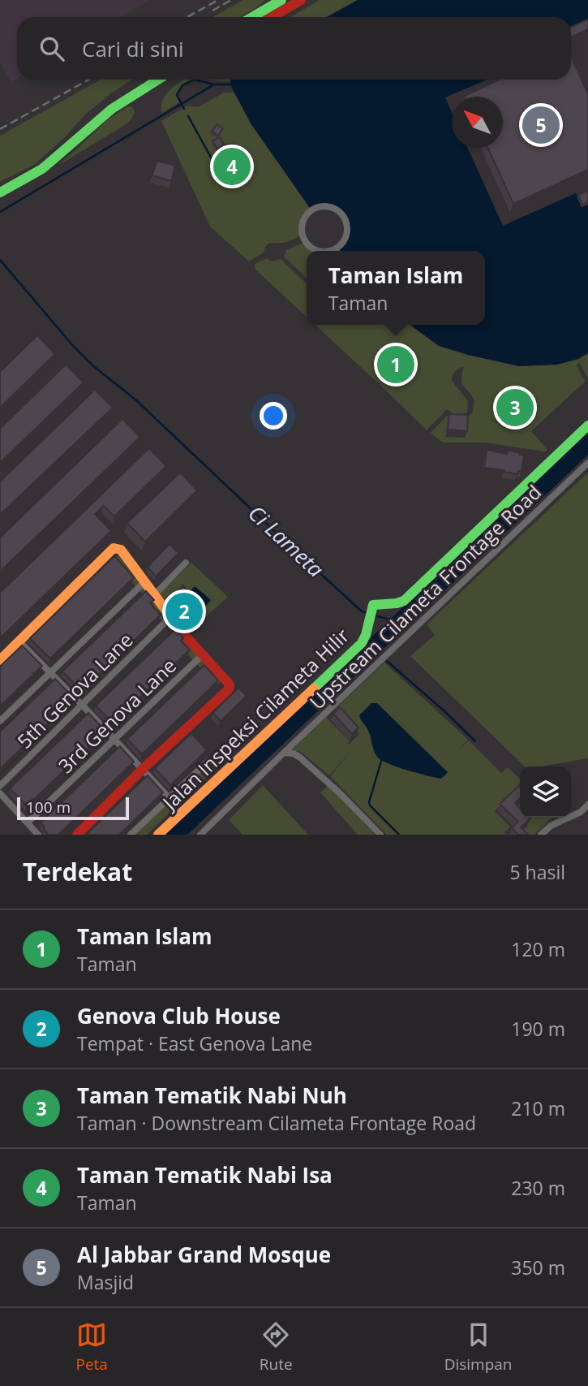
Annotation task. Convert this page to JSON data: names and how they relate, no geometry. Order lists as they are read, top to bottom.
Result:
{
  "streets": {
    "street": [
      "Upstream Cilameta Frontage Road",
      "5th Genova Lane",
      "3rd Genova Lane",
      "Jalan Inspeksi Cilameta Hilir"
    ]
  },
  "water": ["Ci Lameta"],
  "scale_bar": "100 m",
  "north": "top left",
  "page": {
    "search": "Cari di sini",
    "pins": [
      "5",
      "4",
      "1",
      "3",
      "2"
    ],
    "popup": ["Taman Islam", "Taman"],
    "scale": "100 m",
    "heading": ["Terdekat", "5 hasil"],
    "list": [
      {
        "mark": "1",
        "name": "Taman Islam",
        "note": "Taman",
        "value": "120 m"
      },
      {
        "mark": "2",
        "name": "Genova Club House",
        "note": "Tempat · East Genova Lane",
        "value": "190 m"
      },
      {
        "mark": "3",
        "name": "Taman Tematik Nabi Nuh",
        "note": "Taman · Downstream Cilameta Frontage Road",
        "value": "210 m"
      },
      {
        "mark": "4",
        "name": "Taman Tematik Nabi Isa",
        "note": "Taman",
        "value": "230 m"
      },
      {
        "mark": "5",
        "name": "Al Jabbar Grand Mosque",
        "note": "Masjid",
        "value": "350 m"
      }
    ],
    "nav": ["Peta", "Rute", "Disimpan"]
  }
}
